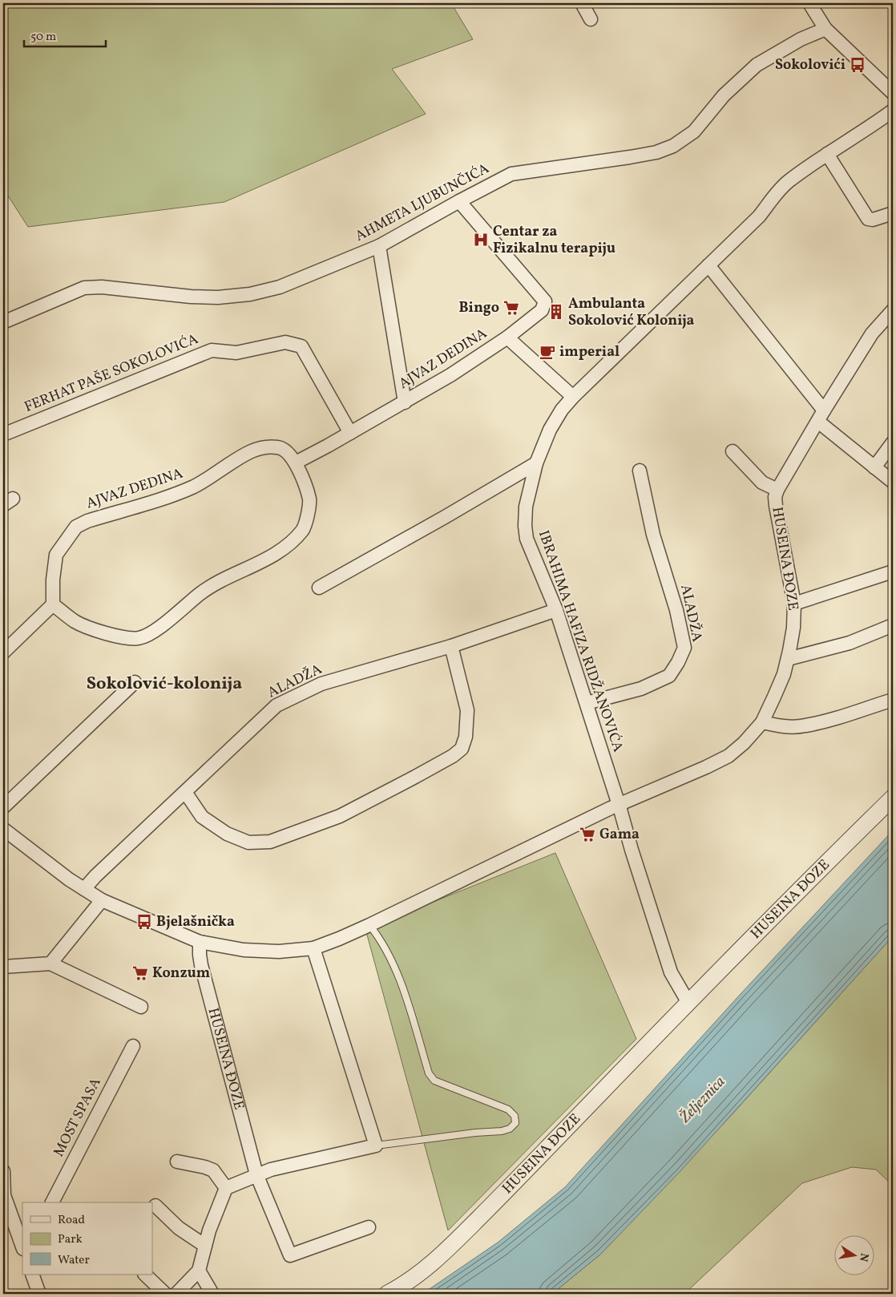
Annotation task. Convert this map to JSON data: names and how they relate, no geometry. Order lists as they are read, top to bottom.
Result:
{
  "streets": {
    "street": [
      "AHMETA LJUBUNČIĆA",
      "AJVAZ DEDINA",
      "FERHAT PAŠE SOKOLOVIĆA",
      "HUSEINA ĐOZE",
      "ALADŽA",
      "IBRAHIMA HAFIZA RIDŽANOVIĆA",
      "MOST SPASA"
    ]
  },
  "crossings": [
    ["AHMETA LJUBUNČIĆA", "AJVAZ DEDINA"],
    ["AJVAZ DEDINA", "FERHAT PAŠE SOKOLOVIĆA"],
    ["HUSEINA ĐOZE", "IBRAHIMA HAFIZA RIDŽANOVIĆA"],
    ["ALADŽA", "IBRAHIMA HAFIZA RIDŽANOVIĆA"]
  ],
  "districts": ["Sokolović-kolonija"],
  "water": ["Željeznica"],
  "places": {
    "bus stop": ["Sokolovići", "Bjelašnička"],
    "hospital": ["Centar za Fizikalnu terapiju"],
    "supermarket": ["Bingo", "Gama", "Konzum"],
    "building": ["Ambulanta Sokolović Kolonija"],
    "cafe": ["imperial"]
  },
  "legend": ["Road", "Park", "Water"],
  "scale_bar": "50 m",
  "north": "right"
}
